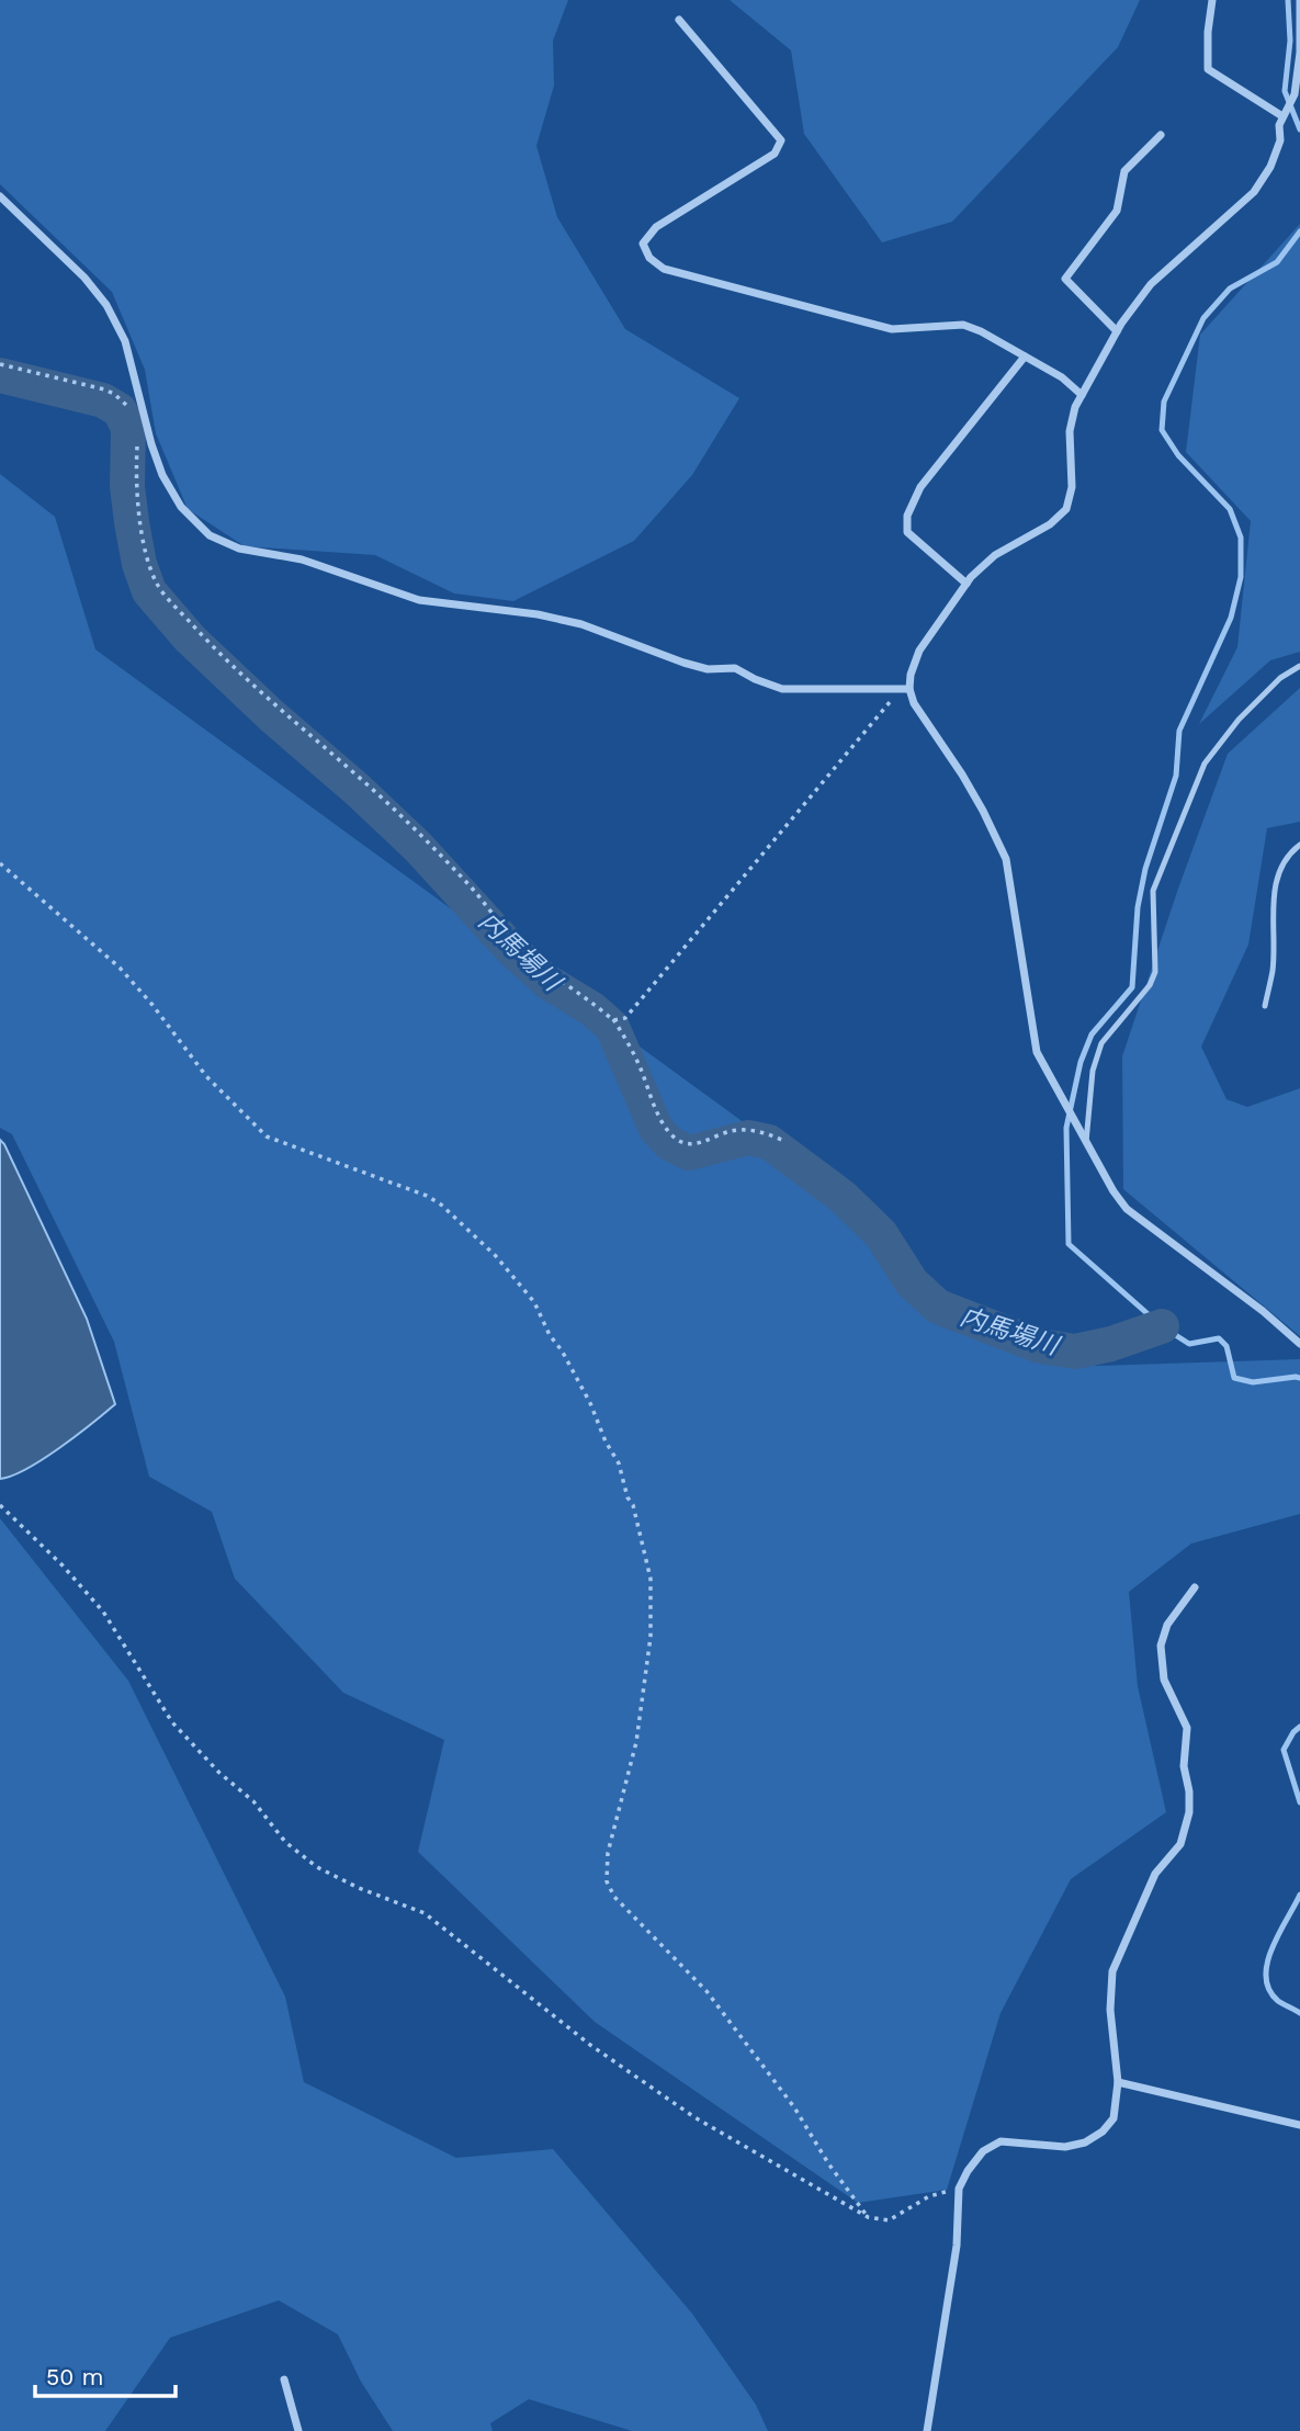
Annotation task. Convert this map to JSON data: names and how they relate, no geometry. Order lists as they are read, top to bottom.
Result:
{
  "water": ["内馬場川"],
  "scale_bar": "50 m"
}
